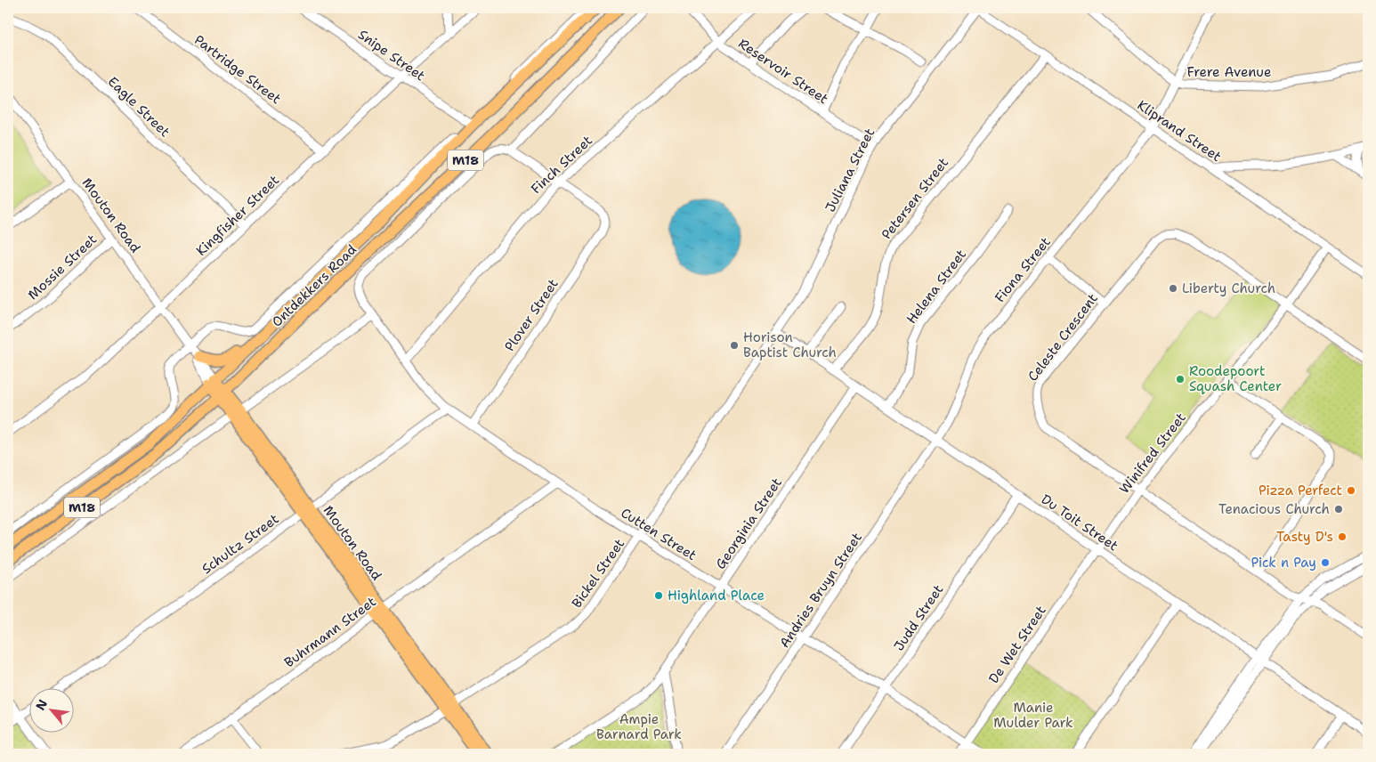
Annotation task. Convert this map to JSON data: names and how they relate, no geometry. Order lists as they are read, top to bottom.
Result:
{
  "streets": {
    "main road": ["M18", "Mouton Road", "Ontdekkers Road"],
    "street": [
      "Snipe Street",
      "Partridge Street",
      "Reservoir Street",
      "Frere Avenue",
      "Eagle Street",
      "Kliprand Street",
      "Finch Street",
      "Juliana Street",
      "Petersen Street",
      "Kingfisher Street",
      "Mossie Street",
      "Fiona Street",
      "Helena Street",
      "Plover Street",
      "Celeste Crescent",
      "Winifred Street",
      "Du Toit Street",
      "Georginia Street",
      "Cutten Street",
      "Schultz Street",
      "Bickel Street",
      "Andries Bruyn Street",
      "Judd Street",
      "Buhrmann Street",
      "De Wet Street"
    ]
  },
  "crossings": [
    ["Snipe Street", "Kingfisher Street"],
    ["Snipe Street", "Ontdekkers Road"],
    ["Partridge Street", "Kingfisher Street"],
    ["Reservoir Street", "Finch Street"],
    ["Reservoir Street", "Juliana Street"],
    ["Frere Avenue", "Fiona Street"],
    ["Eagle Street", "Kingfisher Street"],
    ["Kliprand Street", "Juliana Street"],
    ["Kliprand Street", "Petersen Street"],
    ["Kliprand Street", "Fiona Street"],
    ["Kliprand Street", "Winifred Street"],
    ["Finch Street", "Plover Street"],
    ["Finch Street", "Cutten Street"],
    ["Juliana Street", "Du Toit Street"],
    ["Juliana Street", "Bickel Street"],
    ["Petersen Street", "Du Toit Street"],
    ["Mouton Road", "Kingfisher Street"],
    ["Mouton Road", "Mossie Street"],
    ["Mouton Road", "Ontdekkers Road"],
    ["Mouton Road", "Schultz Street"],
    ["Mouton Road", "Bickel Street"],
    ["Mouton Road", "Buhrmann Street"],
    ["Fiona Street", "Du Toit Street"],
    ["Fiona Street", "Andries Bruyn Street"],
    ["Ontdekkers Road", "Cutten Street"],
    ["Helena Street", "Du Toit Street"],
    ["Plover Street", "Cutten Street"],
    ["Celeste Crescent", "Winifred Street"],
    ["Winifred Street", "Du Toit Street"],
    ["Winifred Street", "De Wet Street"],
    ["Du Toit Street", "Georginia Street"],
    ["Du Toit Street", "Bickel Street"],
    ["Du Toit Street", "Andries Bruyn Street"],
    ["Du Toit Street", "Judd Street"],
    ["Du Toit Street", "De Wet Street"],
    ["Georginia Street", "Cutten Street"],
    ["Cutten Street", "Schultz Street"],
    ["Cutten Street", "Bickel Street"],
    ["Cutten Street", "Andries Bruyn Street"],
    ["Cutten Street", "Judd Street"],
    ["Cutten Street", "Buhrmann Street"],
    ["Cutten Street", "De Wet Street"]
  ],
  "parks": ["Manie Mulder Park", "Ampie Barnard Park"],
  "places": [
    "Liberty Church",
    "Horison Baptist Church",
    "Roodepoort Squash Center",
    "Pizza Perfect",
    "Tenacious Church",
    "Tasty D's",
    "Pick n Pay",
    "Highland Place"
  ],
  "north": "top left"
}
